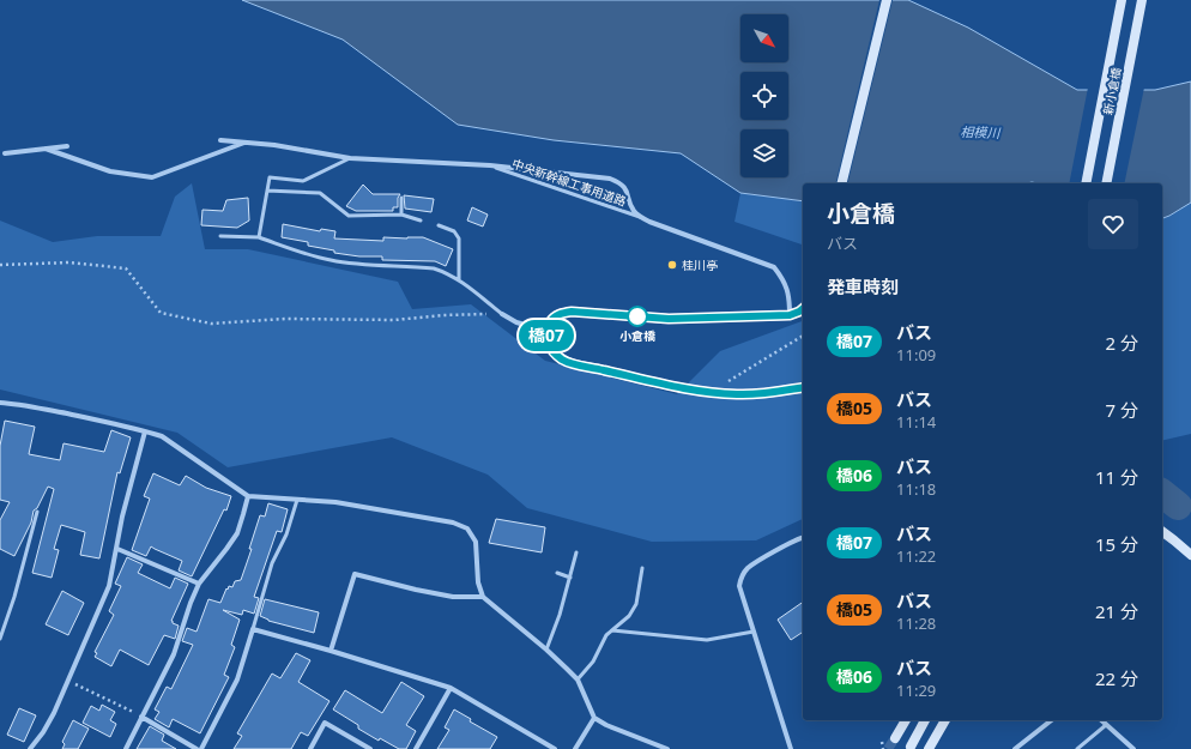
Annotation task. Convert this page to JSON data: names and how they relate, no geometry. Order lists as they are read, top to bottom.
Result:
{
  "streets": {
    "main road": ["新小倉橋"],
    "lane": ["中央新幹線工事用道路"]
  },
  "water": ["相模川"],
  "places": ["桂川亭", "小倉橋"],
  "lines": ["bus line 橋07"],
  "north": "bottom right",
  "page": {
    "on_map": "橋07",
    "heading": [
      ["小倉橋", "バス"],
      "発車時刻"
    ],
    "list": [
      {
        "mark": "橋07",
        "name": "バス",
        "note": "11:09",
        "value": "2 分"
      },
      {
        "mark": "橋05",
        "name": "バス",
        "note": "11:14",
        "value": "7 分"
      },
      {
        "mark": "橋06",
        "name": "バス",
        "note": "11:18",
        "value": "11 分"
      },
      {
        "mark": "橋07",
        "name": "バス",
        "note": "11:22",
        "value": "15 分"
      },
      {
        "mark": "橋05",
        "name": "バス",
        "note": "11:28",
        "value": "21 分"
      },
      {
        "mark": "橋06",
        "name": "バス",
        "note": "11:29",
        "value": "22 分"
      }
    ]
  }
}
